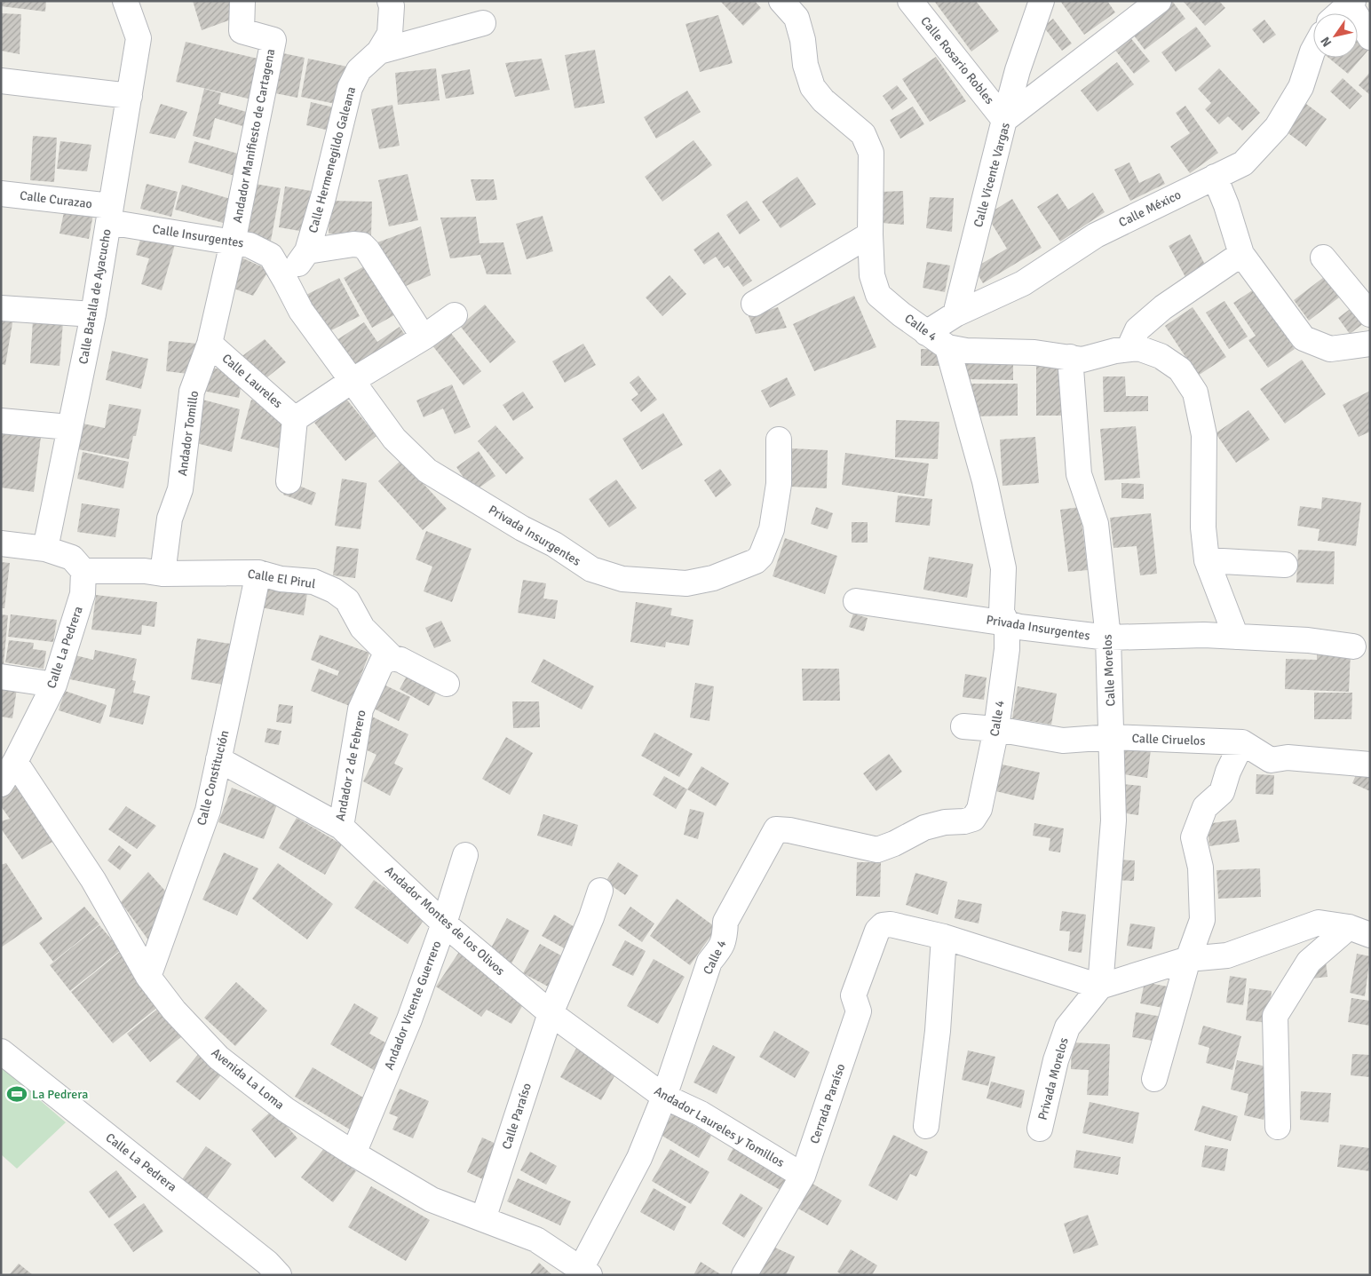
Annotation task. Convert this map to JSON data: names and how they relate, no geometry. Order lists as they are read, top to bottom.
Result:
{
  "streets": {
    "street": [
      "Calle Rosario Robles",
      "Andador Manifiesto de Cartagena",
      "Calle Hermenegildo Galeana",
      "Calle Vicente Vargas",
      "Calle Curazao",
      "Calle México",
      "Calle Insurgentes",
      "Calle Batalla de Ayacucho",
      "Calle 4",
      "Calle Laureles",
      "Andador Tomillo",
      "Privada Insurgentes",
      "Calle El Pirul",
      "Calle La Pedrera",
      "Calle Morelos",
      "Calle Ciruelos",
      "Andador 2 de Febrero",
      "Calle Constitución",
      "Andador Montes de los Olivos",
      "Andador Vicente Guerrero",
      "Avenida La Loma",
      "Privada Morelos",
      "Cerrada Paraíso",
      "Calle Paraíso",
      "Andador Laureles y Tomillos"
    ]
  },
  "crossings": [
    ["Calle Rosario Robles", "Calle Vicente Vargas"],
    ["Andador Manifiesto de Cartagena", "Calle Insurgentes"],
    ["Andador Manifiesto de Cartagena", "Andador Tomillo"],
    ["Calle Vicente Vargas", "Calle México"],
    ["Calle Curazao", "Calle Insurgentes"],
    ["Calle Curazao", "Calle Batalla de Ayacucho"],
    ["Calle México", "Calle 4"],
    ["Calle Insurgentes", "Calle Batalla de Ayacucho"],
    ["Calle Insurgentes", "Andador Tomillo"],
    ["Calle Insurgentes", "Privada Insurgentes"],
    ["Calle 4", "Privada Insurgentes"],
    ["Calle 4", "Calle Ciruelos"],
    ["Calle 4", "Avenida La Loma"],
    ["Calle 4", "Andador Laureles y Tomillos"],
    ["Calle Laureles", "Andador Tomillo"],
    ["Andador Tomillo", "Calle El Pirul"],
    ["Privada Insurgentes", "Calle Morelos"],
    ["Calle El Pirul", "Calle La Pedrera"],
    ["Calle El Pirul", "Andador 2 de Febrero"],
    ["Calle El Pirul", "Calle Constitución"],
    ["Calle La Pedrera", "Avenida La Loma"],
    ["Calle Morelos", "Calle Ciruelos"],
    ["Calle Morelos", "Privada Morelos"],
    ["Andador 2 de Febrero", "Calle Constitución"],
    ["Andador 2 de Febrero", "Andador Montes de los Olivos"],
    ["Calle Constitución", "Avenida La Loma"],
    ["Andador Montes de los Olivos", "Andador Vicente Guerrero"],
    ["Andador Montes de los Olivos", "Calle Paraíso"],
    ["Andador Montes de los Olivos", "Andador Laureles y Tomillos"],
    ["Andador Vicente Guerrero", "Avenida La Loma"],
    ["Avenida La Loma", "Calle Paraíso"],
    ["Cerrada Paraíso", "Andador Laureles y Tomillos"],
    ["Calle Paraíso", "Andador Laureles y Tomillos"]
  ],
  "places": {
    "sports": ["La Pedrera"]
  },
  "north": "bottom left"
}
